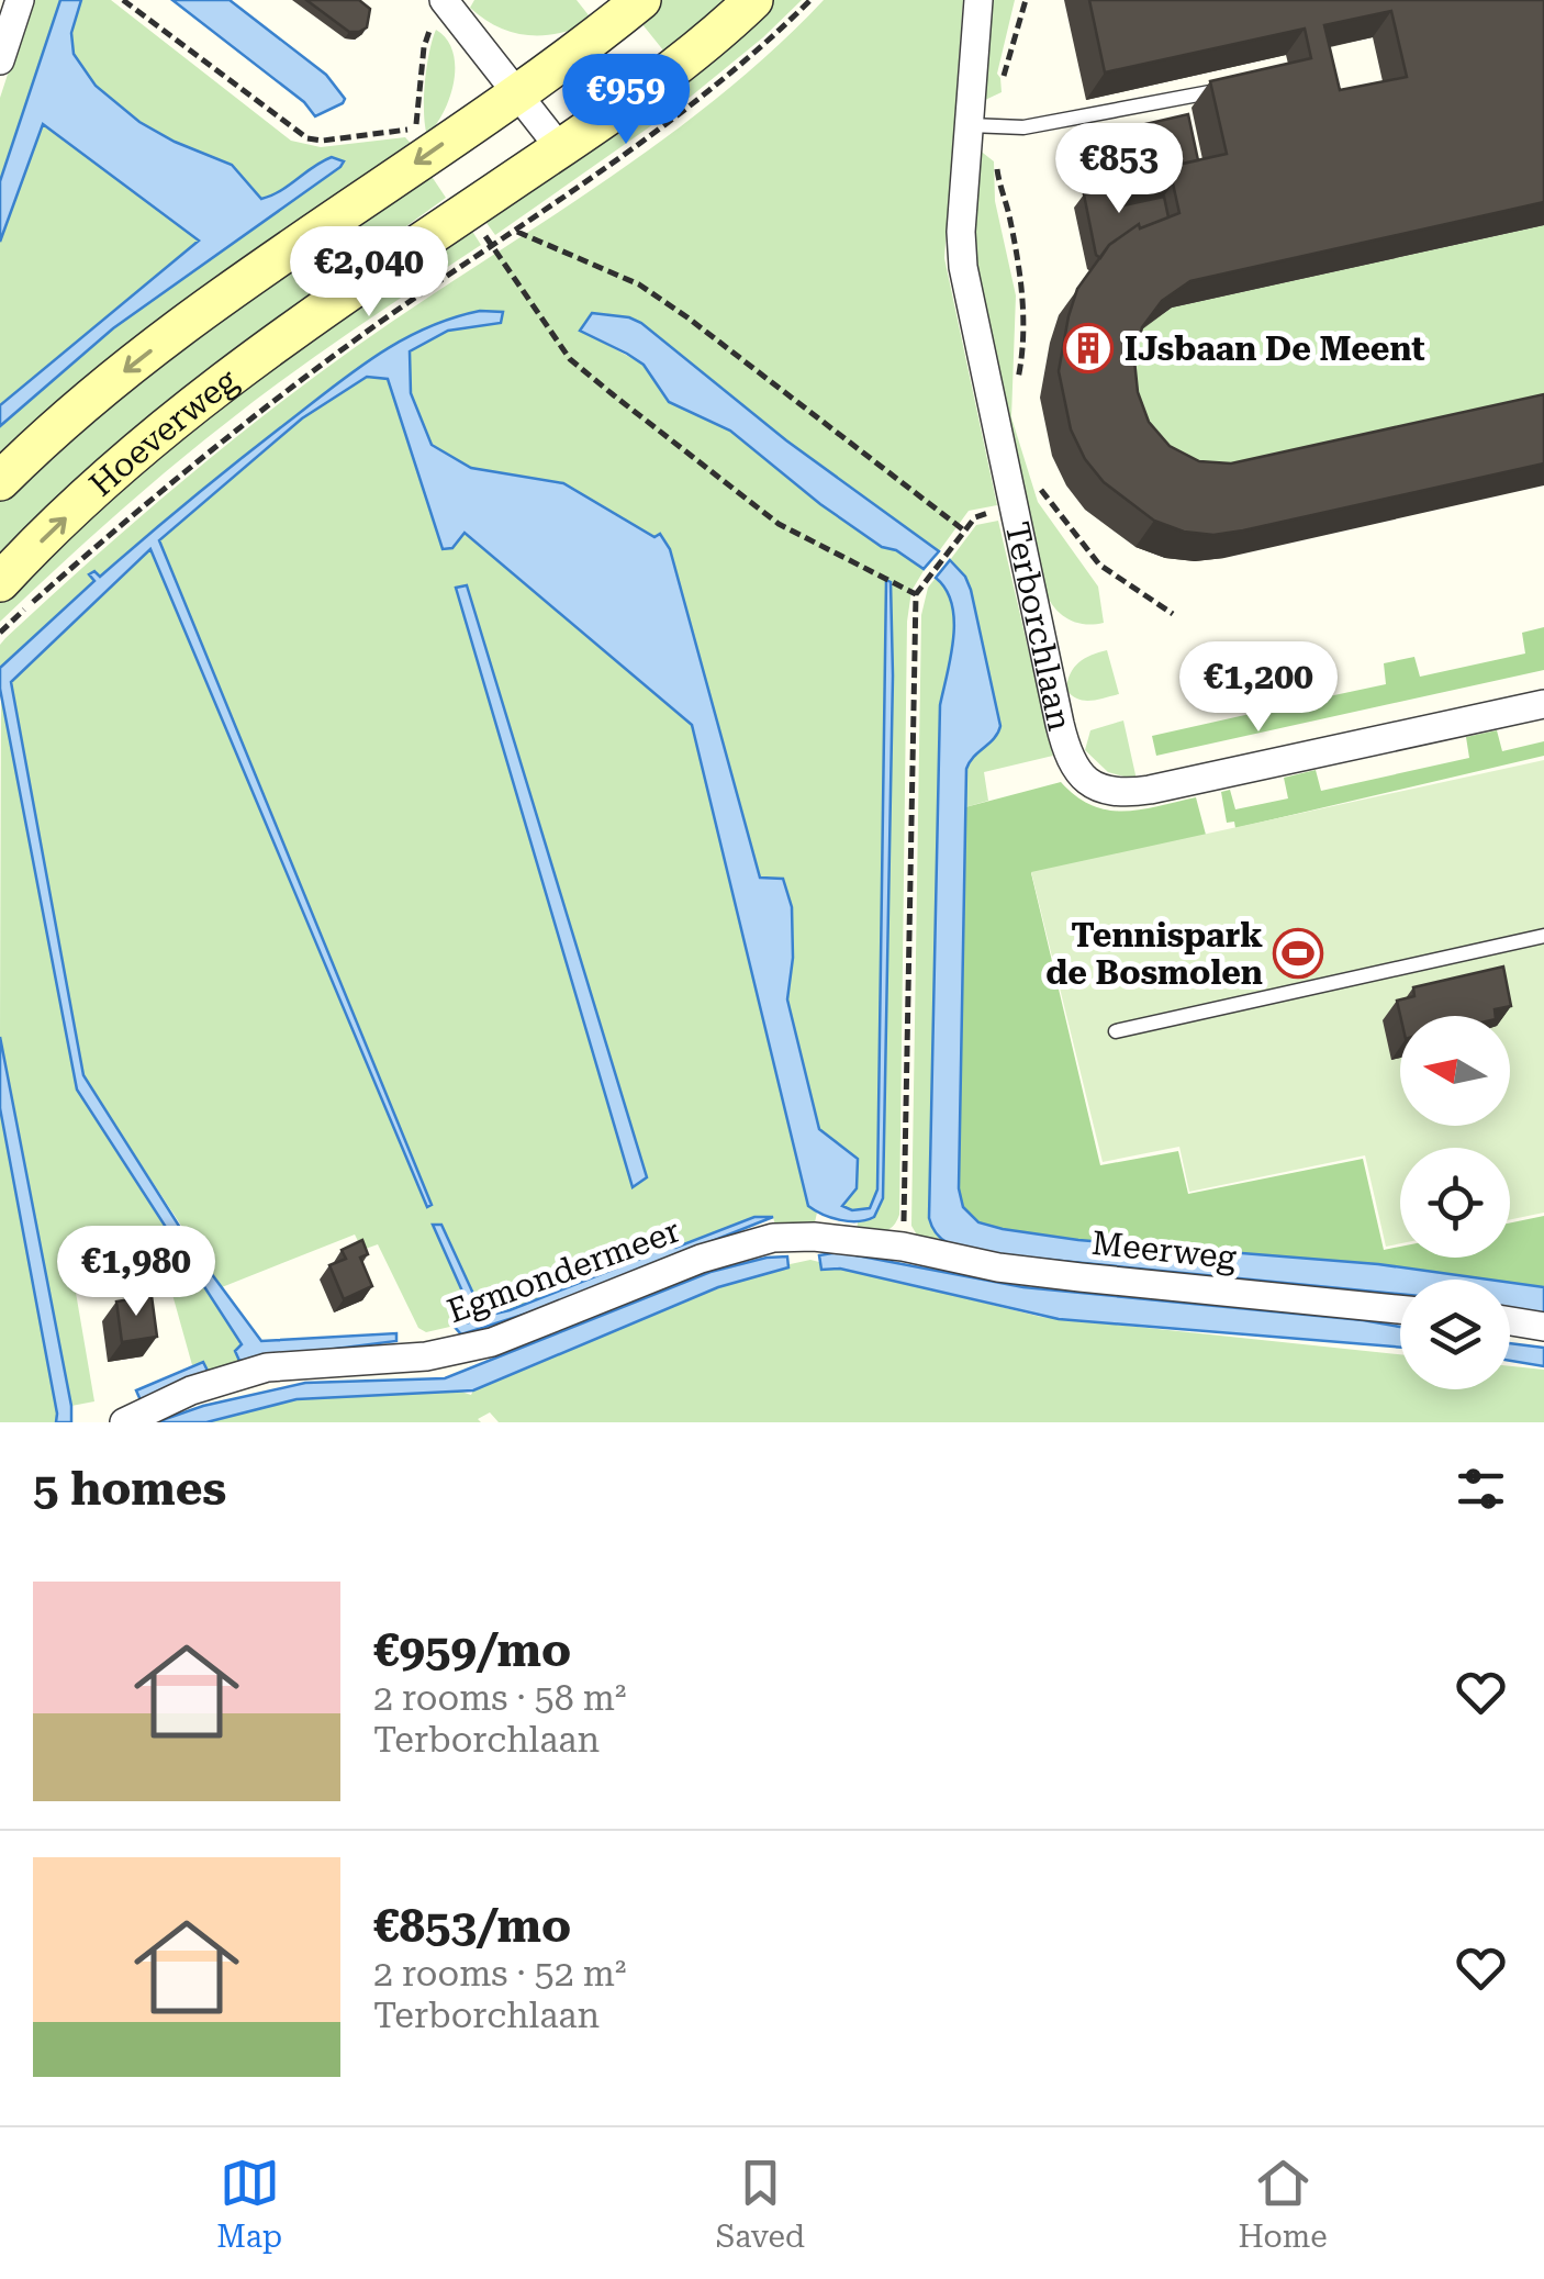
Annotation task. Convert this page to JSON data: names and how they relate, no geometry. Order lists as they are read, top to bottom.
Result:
{
  "streets": {
    "main road": ["Hoeverweg"],
    "street": ["Terborchlaan", "Meerweg", "Egmondermeer"]
  },
  "crossings": [
    ["Meerweg", "Egmondermeer"]
  ],
  "places": {
    "building": ["IJsbaan De Meent"],
    "sports": ["Tennispark de Bosmolen"]
  },
  "north": "left",
  "page": {
    "price": [
      "€959",
      "€853",
      "€2,040",
      "€1,200",
      "€1,980"
    ],
    "heading": "5 homes",
    "list": [
      {
        "name": "€959/mo",
        "note": "2 rooms · 58 m² · Terborchlaan"
      },
      {
        "name": "€853/mo",
        "note": "2 rooms · 52 m² · Terborchlaan"
      }
    ],
    "tabs": ["Map", "Saved", "Home"]
  }
}
